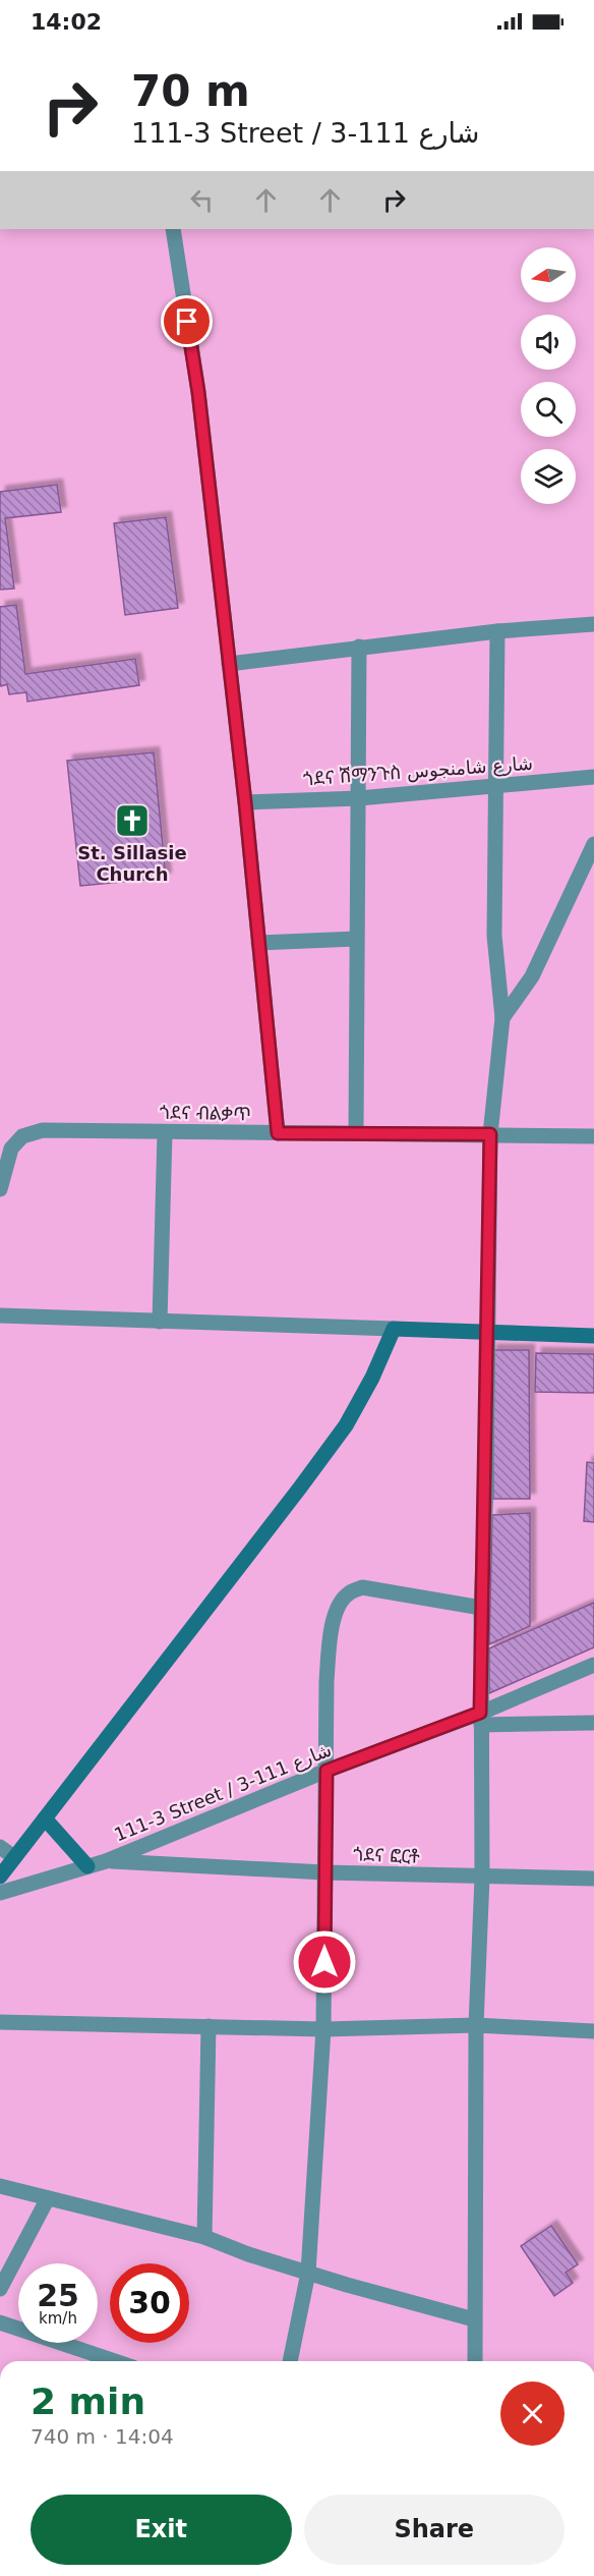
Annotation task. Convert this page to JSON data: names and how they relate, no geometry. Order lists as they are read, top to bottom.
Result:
{
  "streets": {
    "street": [
      "ጎደና ሽማንጉስ شارع شامنجوس",
      "ጎደና ብልቃጥ",
      "111-3 Street / شارع 111-3",
      "ጎደና ፎርቶ"
    ]
  },
  "crossings": [
    ["111-3 Street / شارع 111-3", "ጎደና ፎርቶ"]
  ],
  "places": {
    "church": ["St. Sillasie Church"]
  },
  "north": "left",
  "page": {
    "status": "14:02",
    "turn": ["70 m", "111-3 Street / شارع 111-3"],
    "speed": "25 km/h",
    "limit": "30",
    "heading": ["2 min", "740 m · 14:04"],
    "buttons": ["Exit", "Share"]
  }
}
